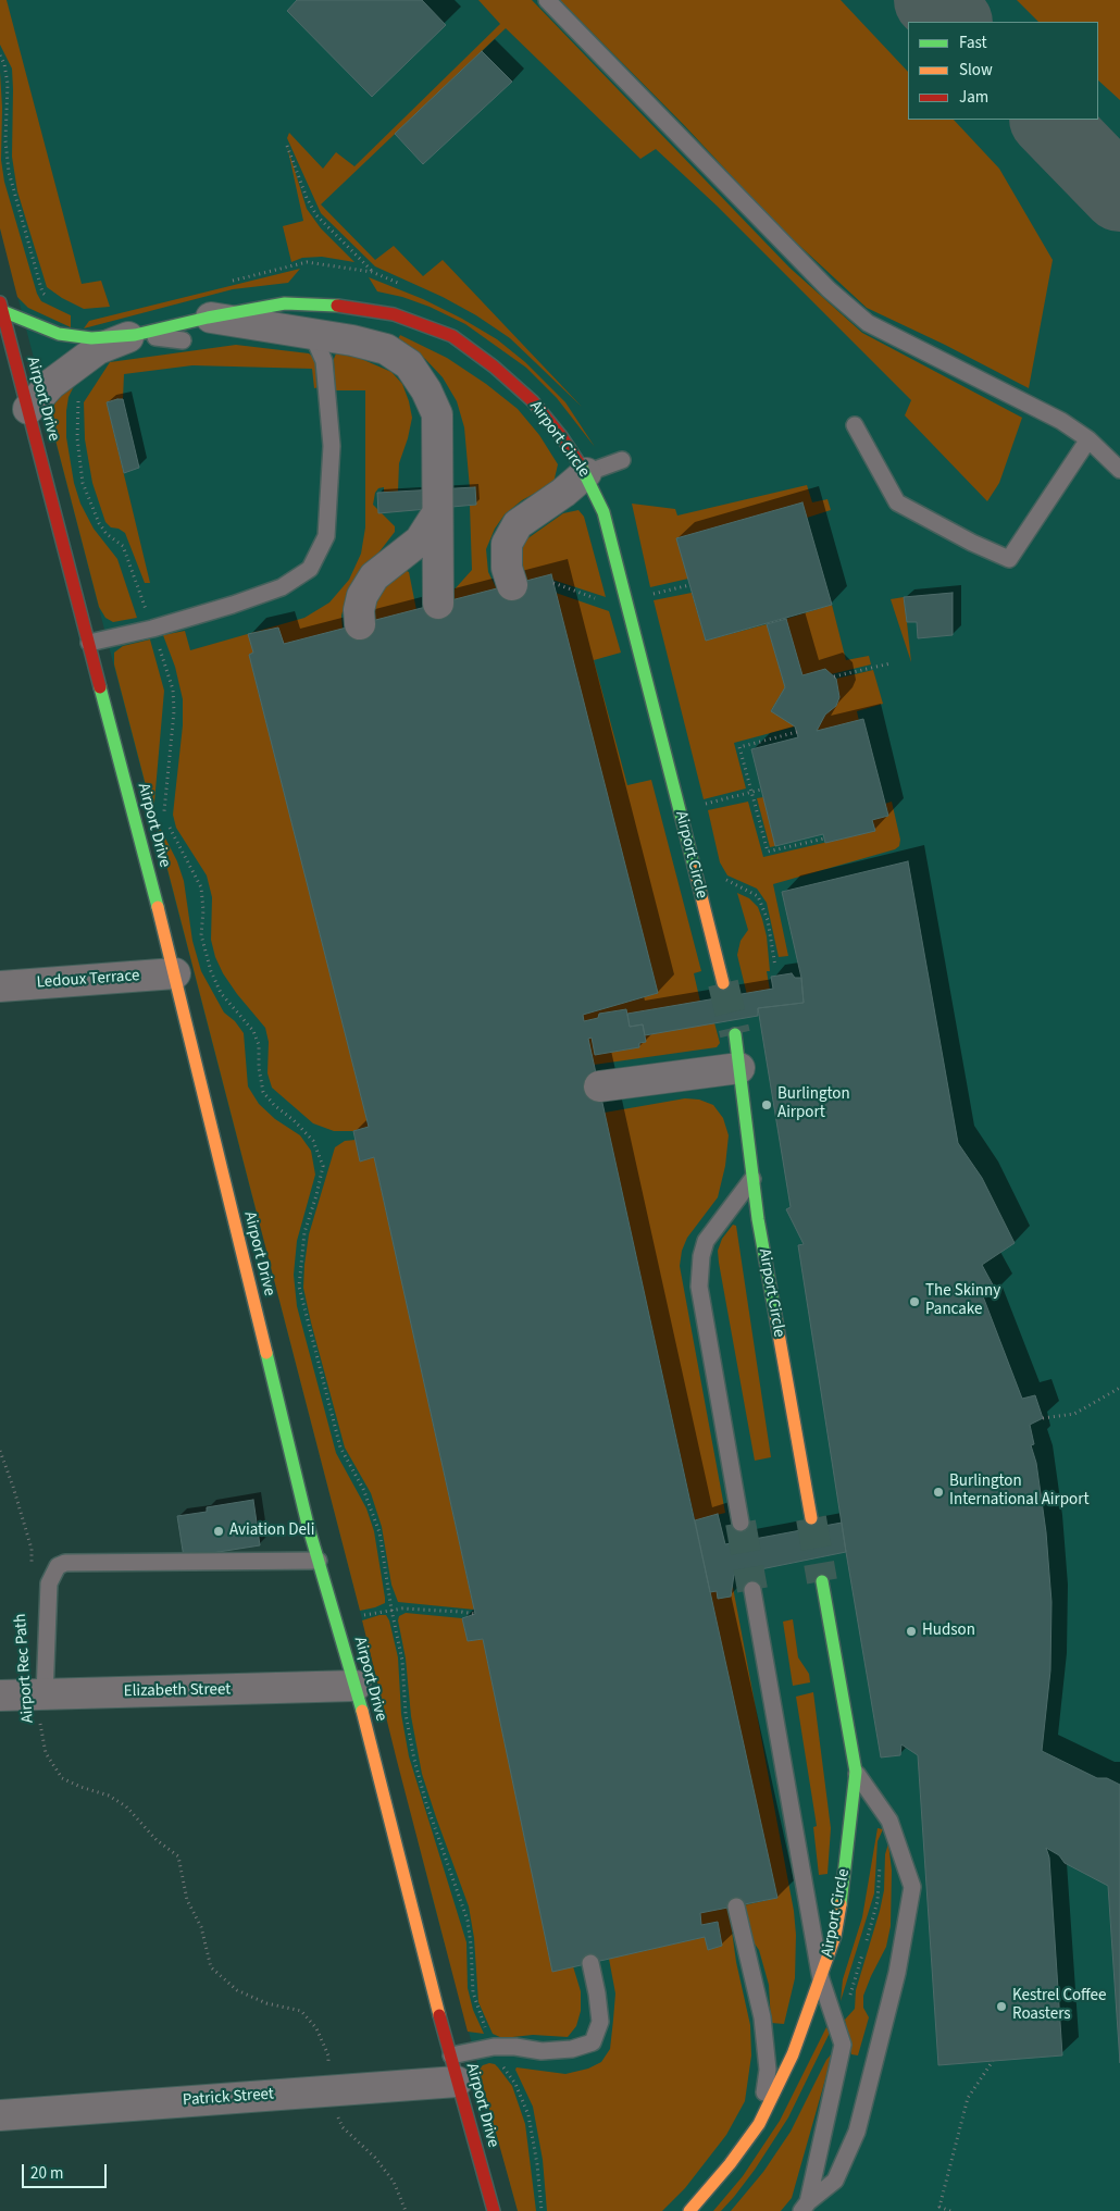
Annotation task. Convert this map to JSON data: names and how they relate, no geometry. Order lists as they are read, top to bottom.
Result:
{
  "streets": {
    "street": [
      "Airport Drive",
      "Airport Circle",
      "Ledoux Terrace",
      "Elizabeth Street",
      "Patrick Street"
    ],
    "path": ["Airport Rec Path"]
  },
  "crossings": [
    ["Airport Drive", "Airport Circle"],
    ["Airport Drive", "Ledoux Terrace"],
    ["Airport Drive", "Elizabeth Street"],
    ["Airport Drive", "Patrick Street"],
    ["Airport Rec Path", "Elizabeth Street"],
    ["Airport Rec Path", "Patrick Street"]
  ],
  "places": [
    "Burlington Airport",
    "The Skinny Pancake",
    "Burlington International Airport",
    "Aviation Deli",
    "Hudson",
    "Kestrel Coffee Roasters"
  ],
  "legend": ["Fast", "Slow", "Jam"],
  "scale_bar": "20 m"
}
